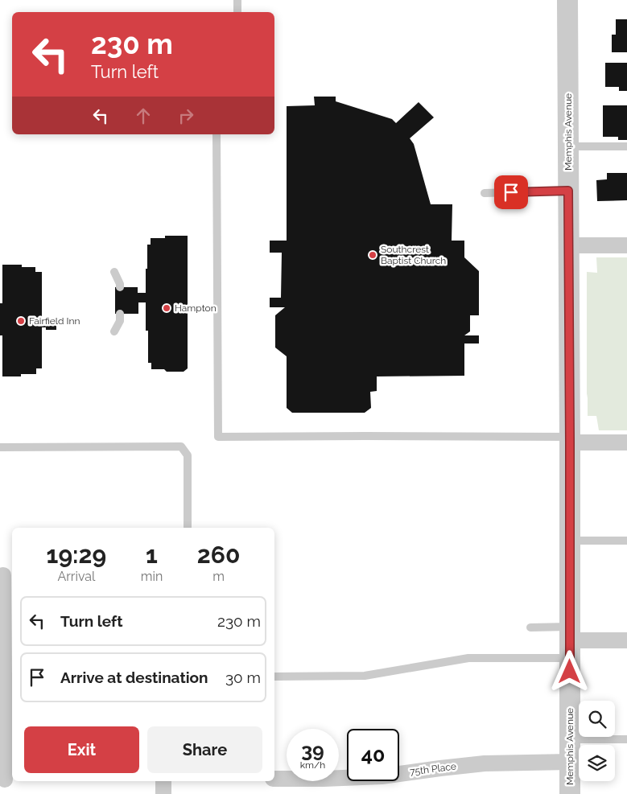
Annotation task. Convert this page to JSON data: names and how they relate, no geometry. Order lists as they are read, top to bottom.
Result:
{
  "streets": {
    "street": ["Memphis Avenue", "75th Place"]
  },
  "crossings": [
    ["Memphis Avenue", "75th Place"]
  ],
  "places": ["Southcrest Baptist Church", "Hampton", "Fairfield Inn"],
  "page": {
    "turn": ["230 m", "Turn left"],
    "eta": [
      "19:29",
      "Arrival",
      "1",
      "min",
      "260",
      "m"
    ],
    "list": [
      {
        "name": "Turn left",
        "value": "230 m"
      },
      {
        "name": "Arrive at destination",
        "value": "30 m"
      }
    ],
    "buttons": ["Exit", "Share"],
    "speed": "39 km/h",
    "limit": "40"
  }
}
